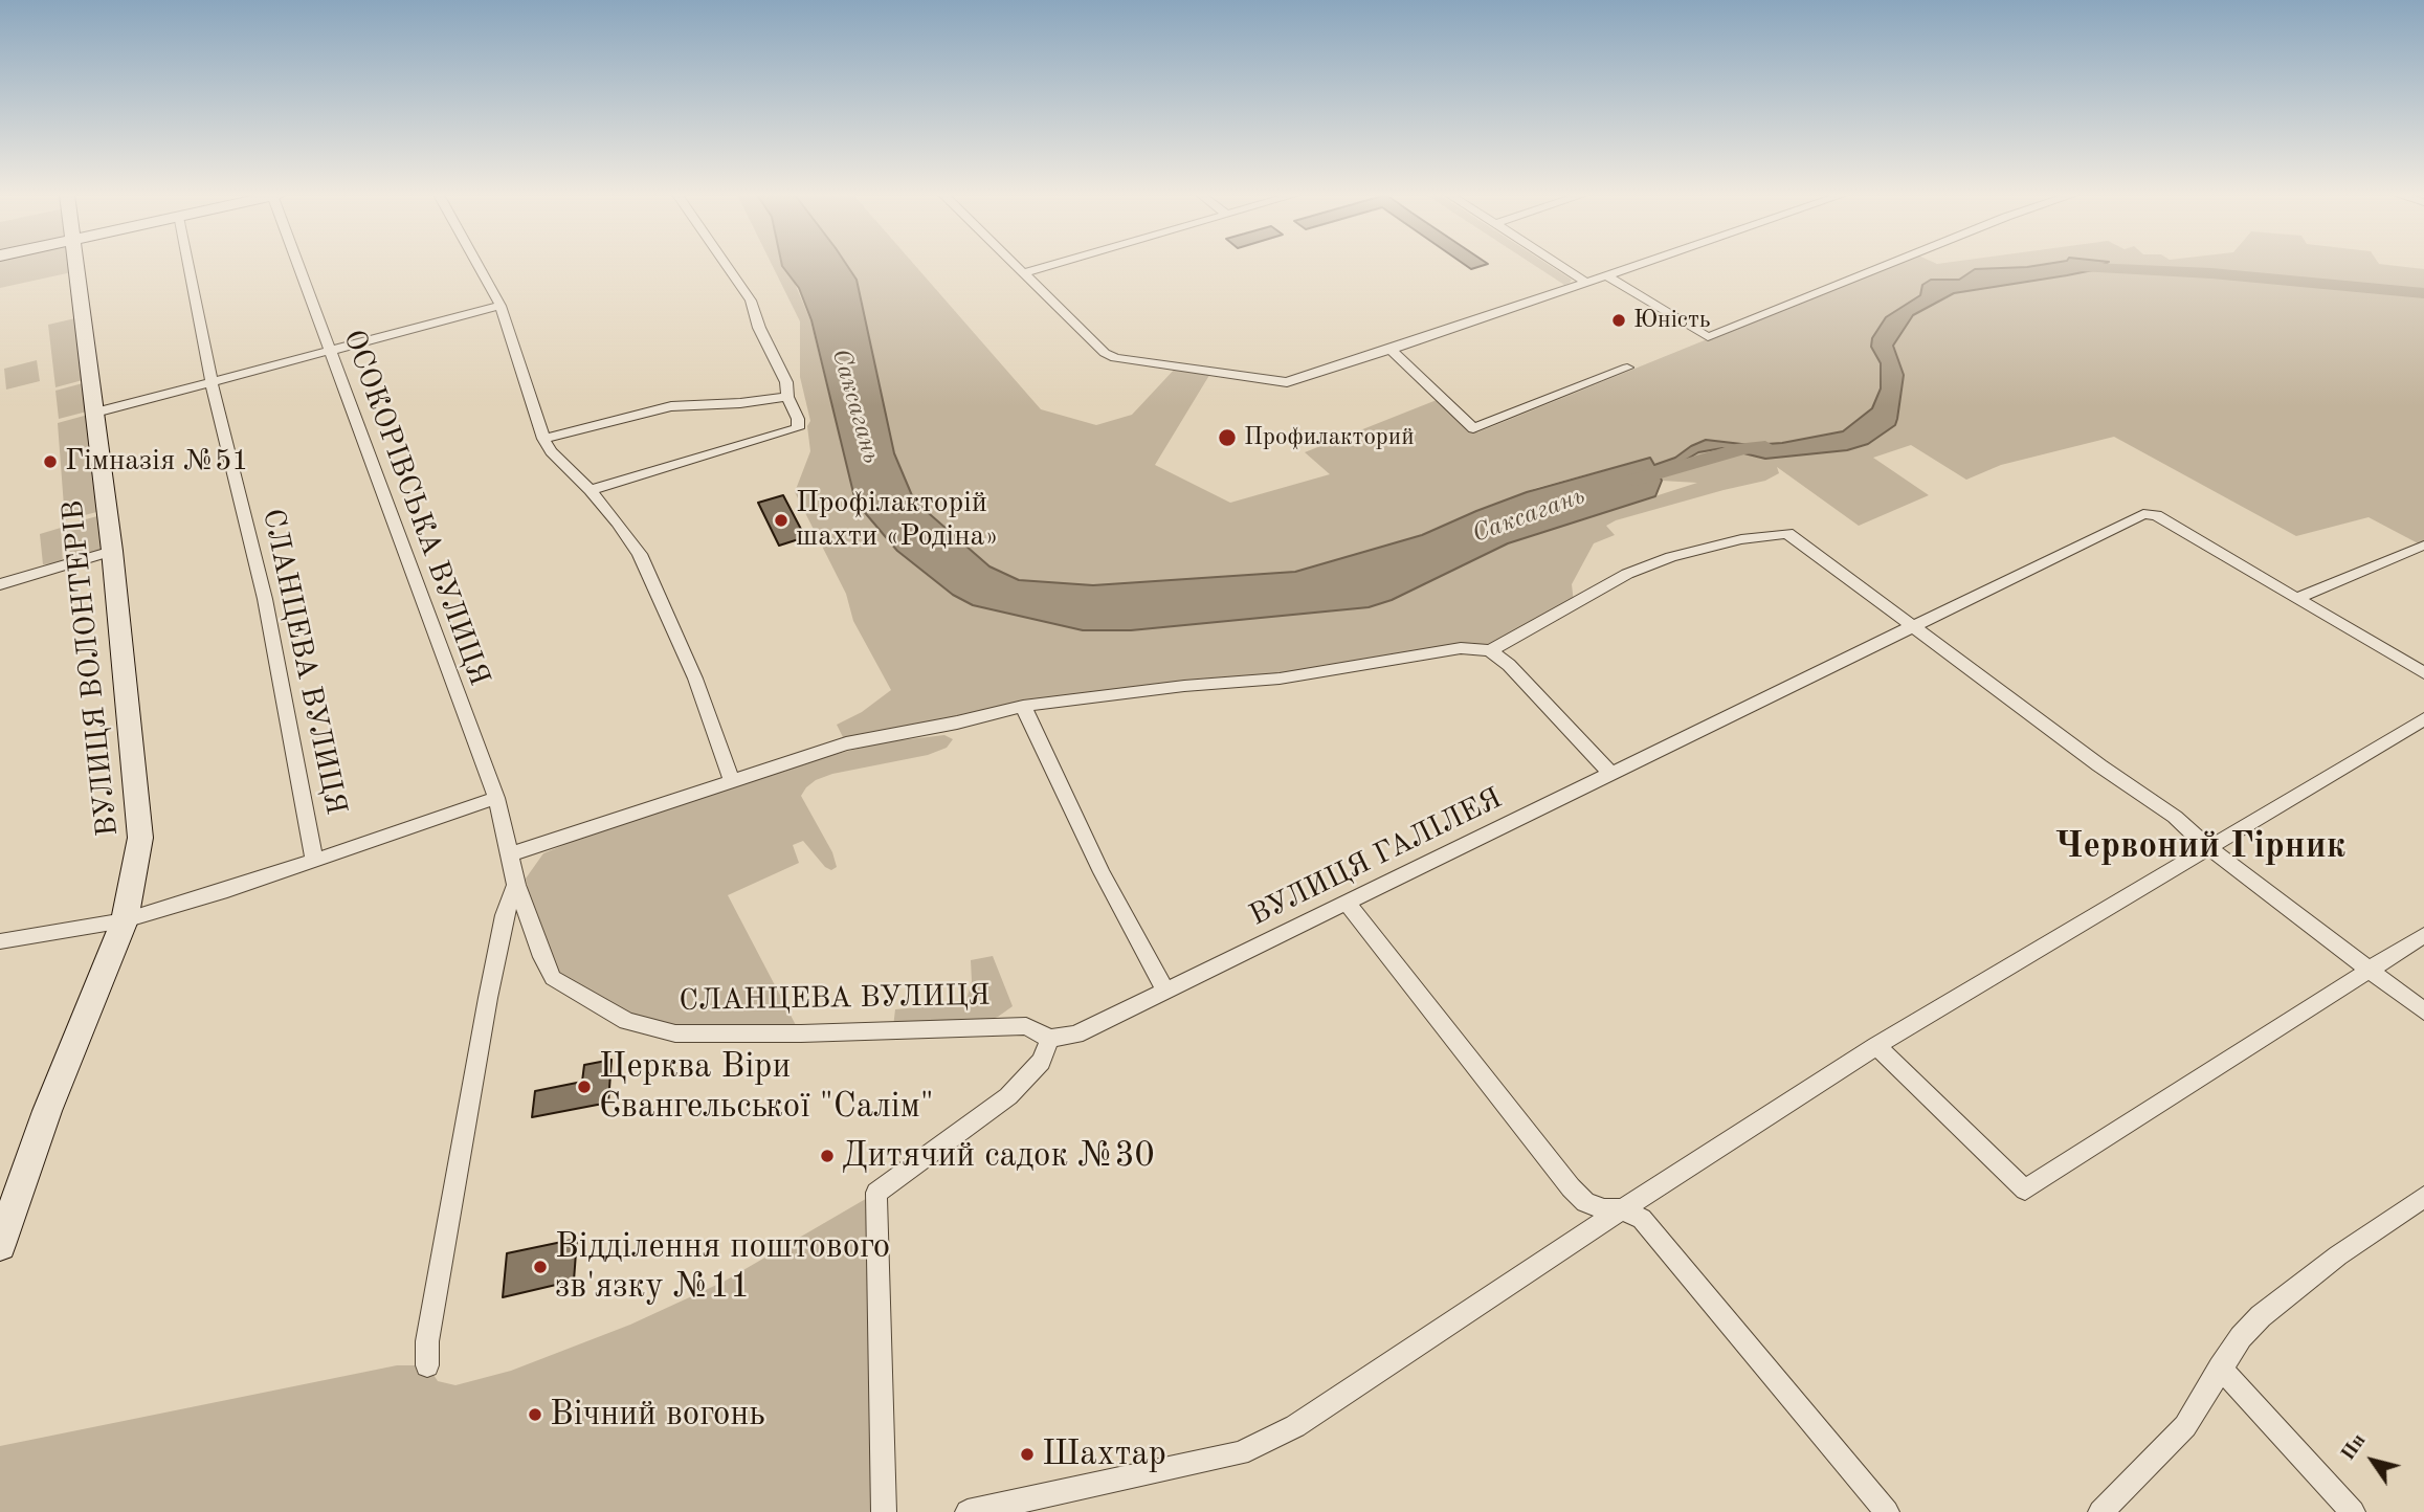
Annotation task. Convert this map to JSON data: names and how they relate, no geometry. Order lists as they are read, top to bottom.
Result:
{
  "streets": {
    "street": [
      "ОСОКОРІВСЬКА ВУЛИЦЯ",
      "СЛАНЦЕВА ВУЛИЦЯ",
      "ВУЛИЦЯ ВОЛОНТЕРІВ",
      "ВУЛИЦЯ ГАЛІЛЕЯ"
    ]
  },
  "crossings": [
    ["ОСОКОРІВСЬКА ВУЛИЦЯ", "СЛАНЦЕВА ВУЛИЦЯ"],
    ["СЛАНЦЕВА ВУЛИЦЯ", "ВУЛИЦЯ ВОЛОНТЕРІВ"],
    ["СЛАНЦЕВА ВУЛИЦЯ", "ВУЛИЦЯ ГАЛІЛЕЯ"]
  ],
  "districts": ["Червоний Гірник"],
  "water": ["Саксагань"],
  "places": [
    "Юність",
    "Профилакторий",
    "Гімназія №51",
    "Профілакторій шахти «Родіна»",
    "Церква Віри Євангельської \"Салім\"",
    "Дитячий садок №30",
    "Відділення поштового зв'язку №11",
    "Вічний вогонь",
    "Шахтар"
  ],
  "north": "top left"
}
